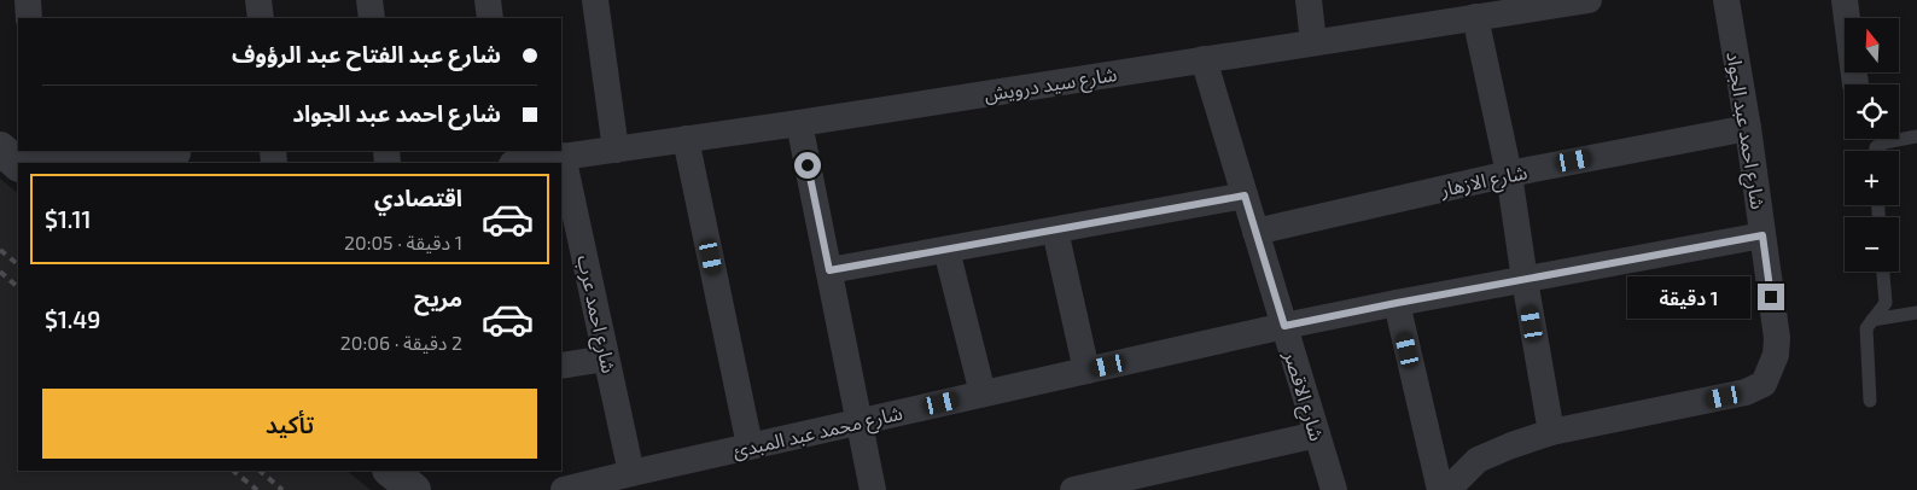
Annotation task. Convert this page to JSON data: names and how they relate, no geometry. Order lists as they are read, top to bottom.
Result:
{
  "streets": {
    "street": [
      "شارع سيد درويش",
      "شارع احمد عبد الجواد",
      "شارع الازهار",
      "شارع احمد عرب",
      "شارع الاقصر",
      "شارع محمد عبد المبدئ"
    ]
  },
  "crossings": [
    ["شارع سيد درويش", "شارع احمد عرب"],
    ["شارع سيد درويش", "شارع الاقصر"],
    ["شارع احمد عبد الجواد", "شارع الازهار"],
    ["شارع احمد عبد الجواد", "شارع محمد عبد المبدئ"],
    ["شارع الازهار", "شارع الاقصر"],
    ["شارع احمد عرب", "شارع محمد عبد المبدئ"],
    ["شارع الاقصر", "شارع محمد عبد المبدئ"]
  ],
  "north": "top",
  "page": {
    "map_buttons": ["+", "−"],
    "banner": ["شارع عبد الفتاح عبد الرؤوف", "شارع احمد عبد الجواد"],
    "list": [
      {
        "name": "اقتصادي",
        "note": "1 دقيقة · 20:05",
        "value": "$1.11"
      },
      {
        "name": "مريح",
        "note": "2 دقيقة · 20:06",
        "value": "$1.49"
      }
    ],
    "bubble": "1 دقيقة",
    "buttons": "تأكيد"
  }
}
